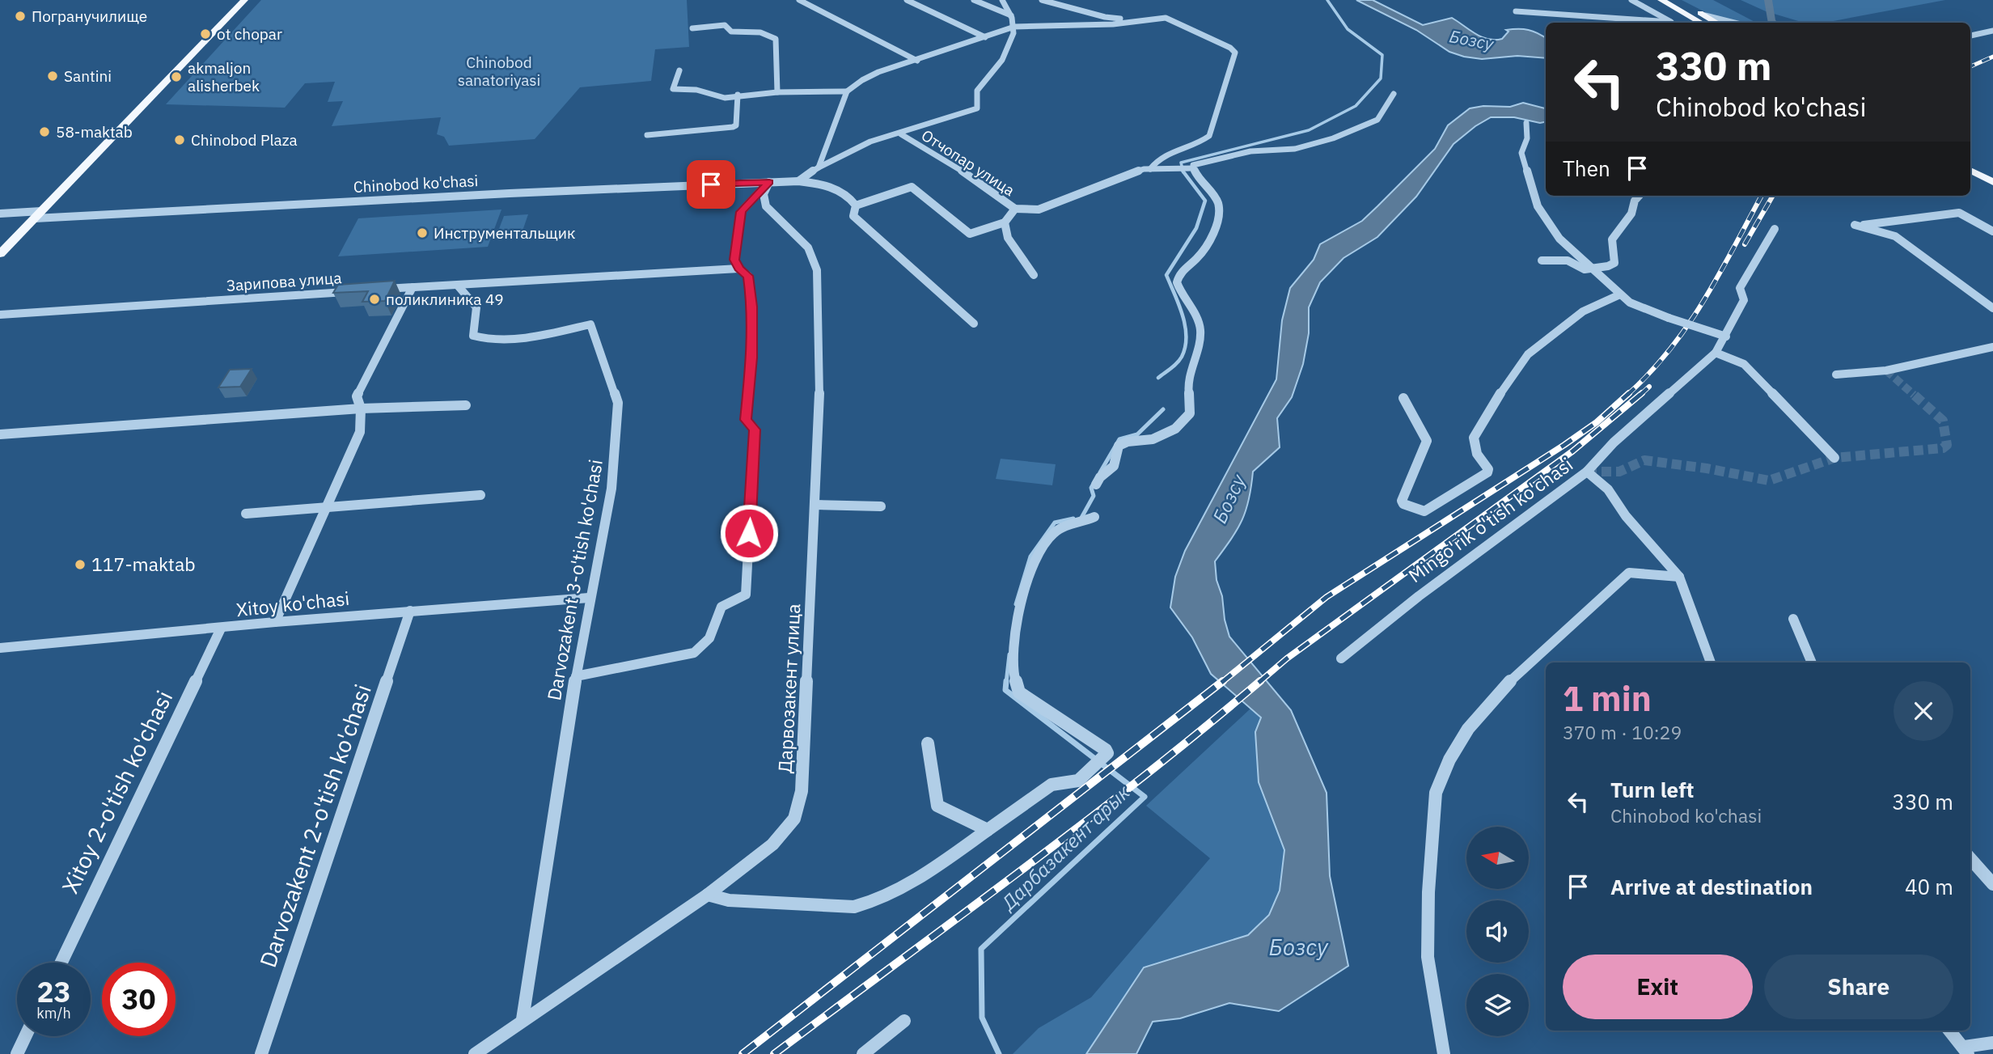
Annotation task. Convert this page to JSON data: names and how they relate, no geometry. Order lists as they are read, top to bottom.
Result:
{
  "streets": {
    "street": [
      "Отчопар улица",
      "Chinobod ko'chasi",
      "Зарипова улица",
      "Mingo'rik o'tish ko'chasi",
      "Darvozakent 3-o'tish ko'chasi",
      "Xitoy ko'chasi",
      "Дарвозакент улица",
      "Xitoy 2-o'tish ko'chasi",
      "Darvozakent 2-o'tish ko'chasi"
    ]
  },
  "crossings": [
    ["Chinobod ko'chasi", "Дарвозакент улица"],
    ["Darvozakent 3-o'tish ko'chasi", "Xitoy ko'chasi"],
    ["Darvozakent 3-o'tish ko'chasi", "Дарвозакент улица"],
    ["Xitoy ko'chasi", "Xitoy 2-o'tish ko'chasi"],
    ["Xitoy ko'chasi", "Darvozakent 2-o'tish ko'chasi"]
  ],
  "water": ["Бозсу", "Дарбазакент арык"],
  "parks": ["Chinobod sanatoriyasi"],
  "places": [
    "Погранучилище",
    "ot chopar",
    "Santini",
    "akmaljon alisherbek",
    "58-maktab",
    "Chinobod Plaza",
    "Инструментальщик",
    "поликлиника 49",
    "117-maktab"
  ],
  "north": "left",
  "page": {
    "turn": ["330 m", "Chinobod ko'chasi"],
    "then": "Then",
    "heading": ["1 min", "370 m · 10:29"],
    "list": [
      {
        "name": "Turn left",
        "note": "Chinobod ko'chasi",
        "value": "330 m"
      },
      {
        "name": "Arrive at destination",
        "value": "40 m"
      }
    ],
    "buttons": ["Exit", "Share"],
    "speed": "23 km/h",
    "limit": "30"
  }
}
